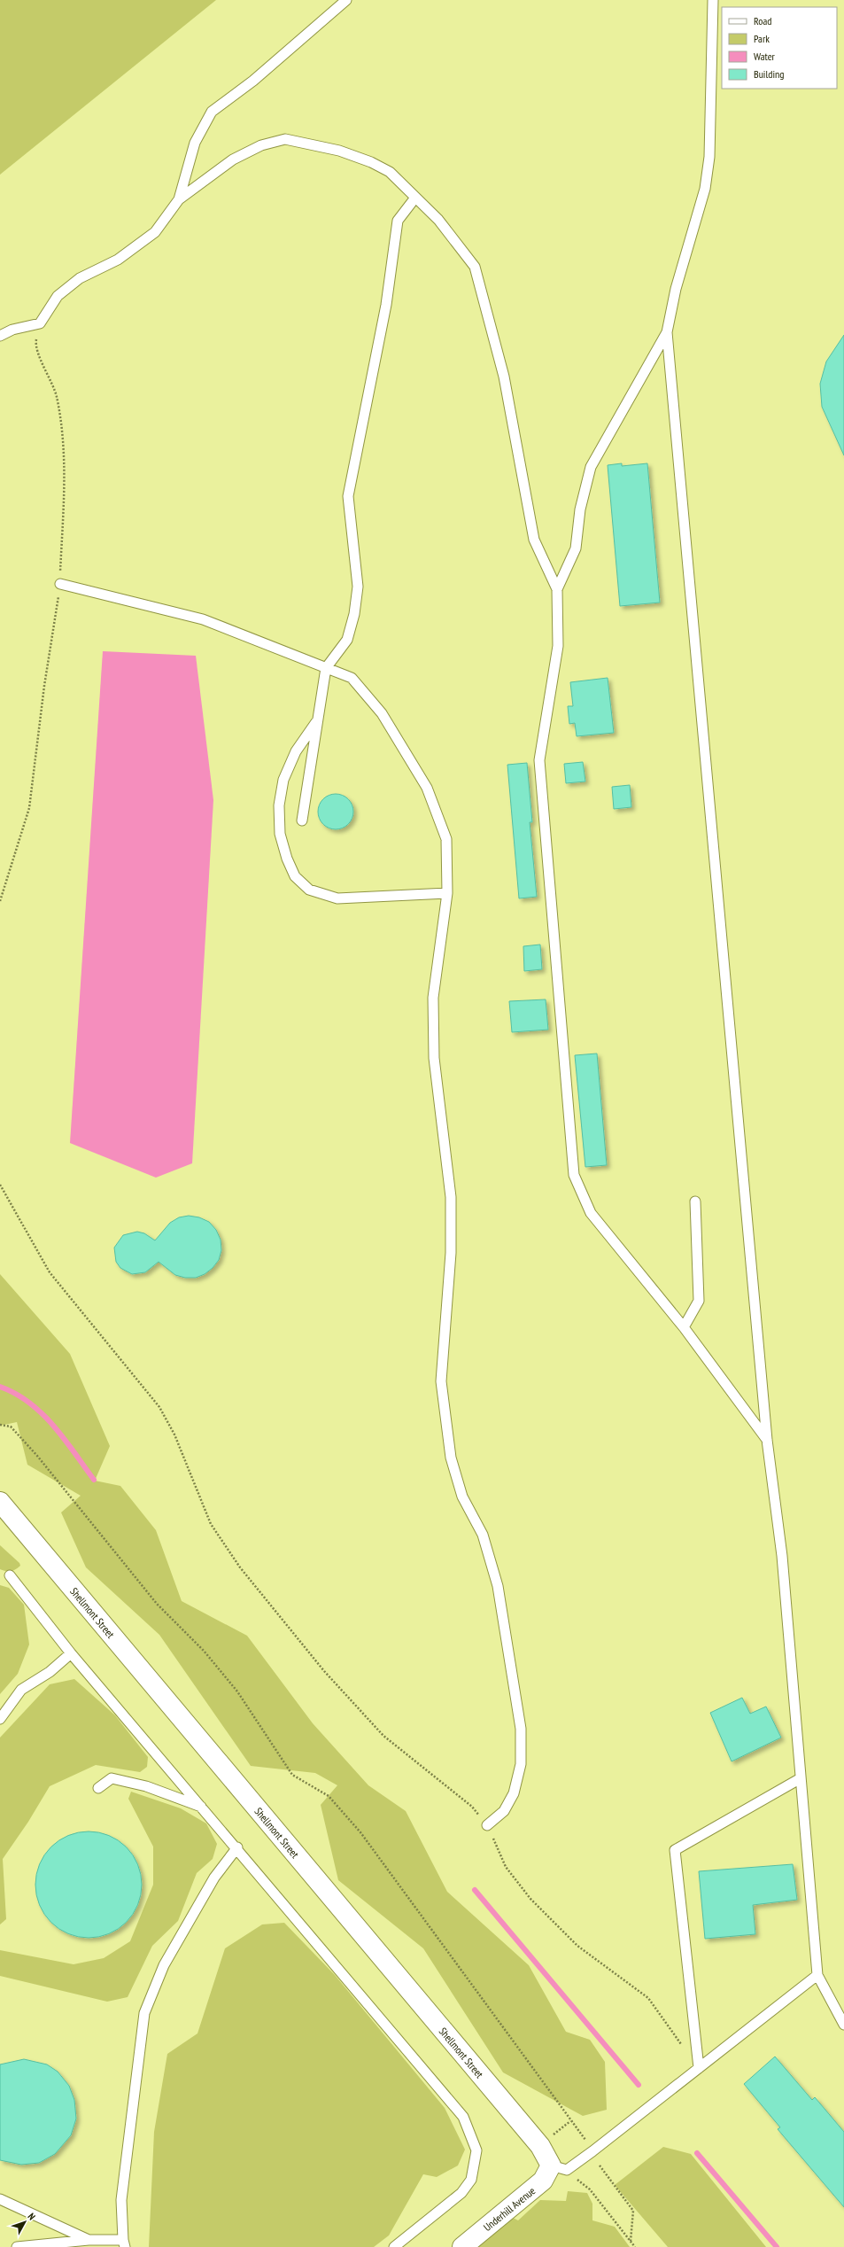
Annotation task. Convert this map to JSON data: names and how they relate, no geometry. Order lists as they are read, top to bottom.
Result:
{
  "streets": {
    "street": ["Shellmont Street", "Underhill Avenue"]
  },
  "crossings": [
    ["Shellmont Street", "Underhill Avenue"]
  ],
  "legend": [
    "Road",
    "Park",
    "Water",
    "Building"
  ],
  "north": "top right"
}
